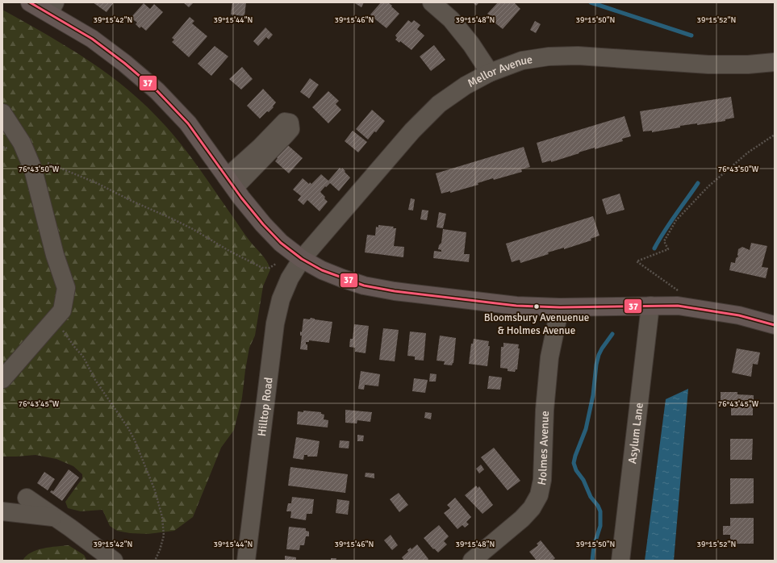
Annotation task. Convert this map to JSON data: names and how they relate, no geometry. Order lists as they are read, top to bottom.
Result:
{
  "streets": {
    "street": [
      "Mellor Avenue",
      "Hilltop Road",
      "Asylum Lane",
      "Holmes Avenue"
    ]
  },
  "crossings": [
    ["Mellor Avenue", "Hilltop Road"]
  ],
  "places": ["Bloomsbury Avenuenue & Holmes Avenue"],
  "lines": ["transit line 37"],
  "coordinates": [
    "39°15'42\"N",
    "39°15'44\"N",
    "39°15'46\"N",
    "39°15'48\"N",
    "39°15'50\"N",
    "39°15'52\"N",
    "76°43'50\"W",
    "76°43'45\"W"
  ]
}
